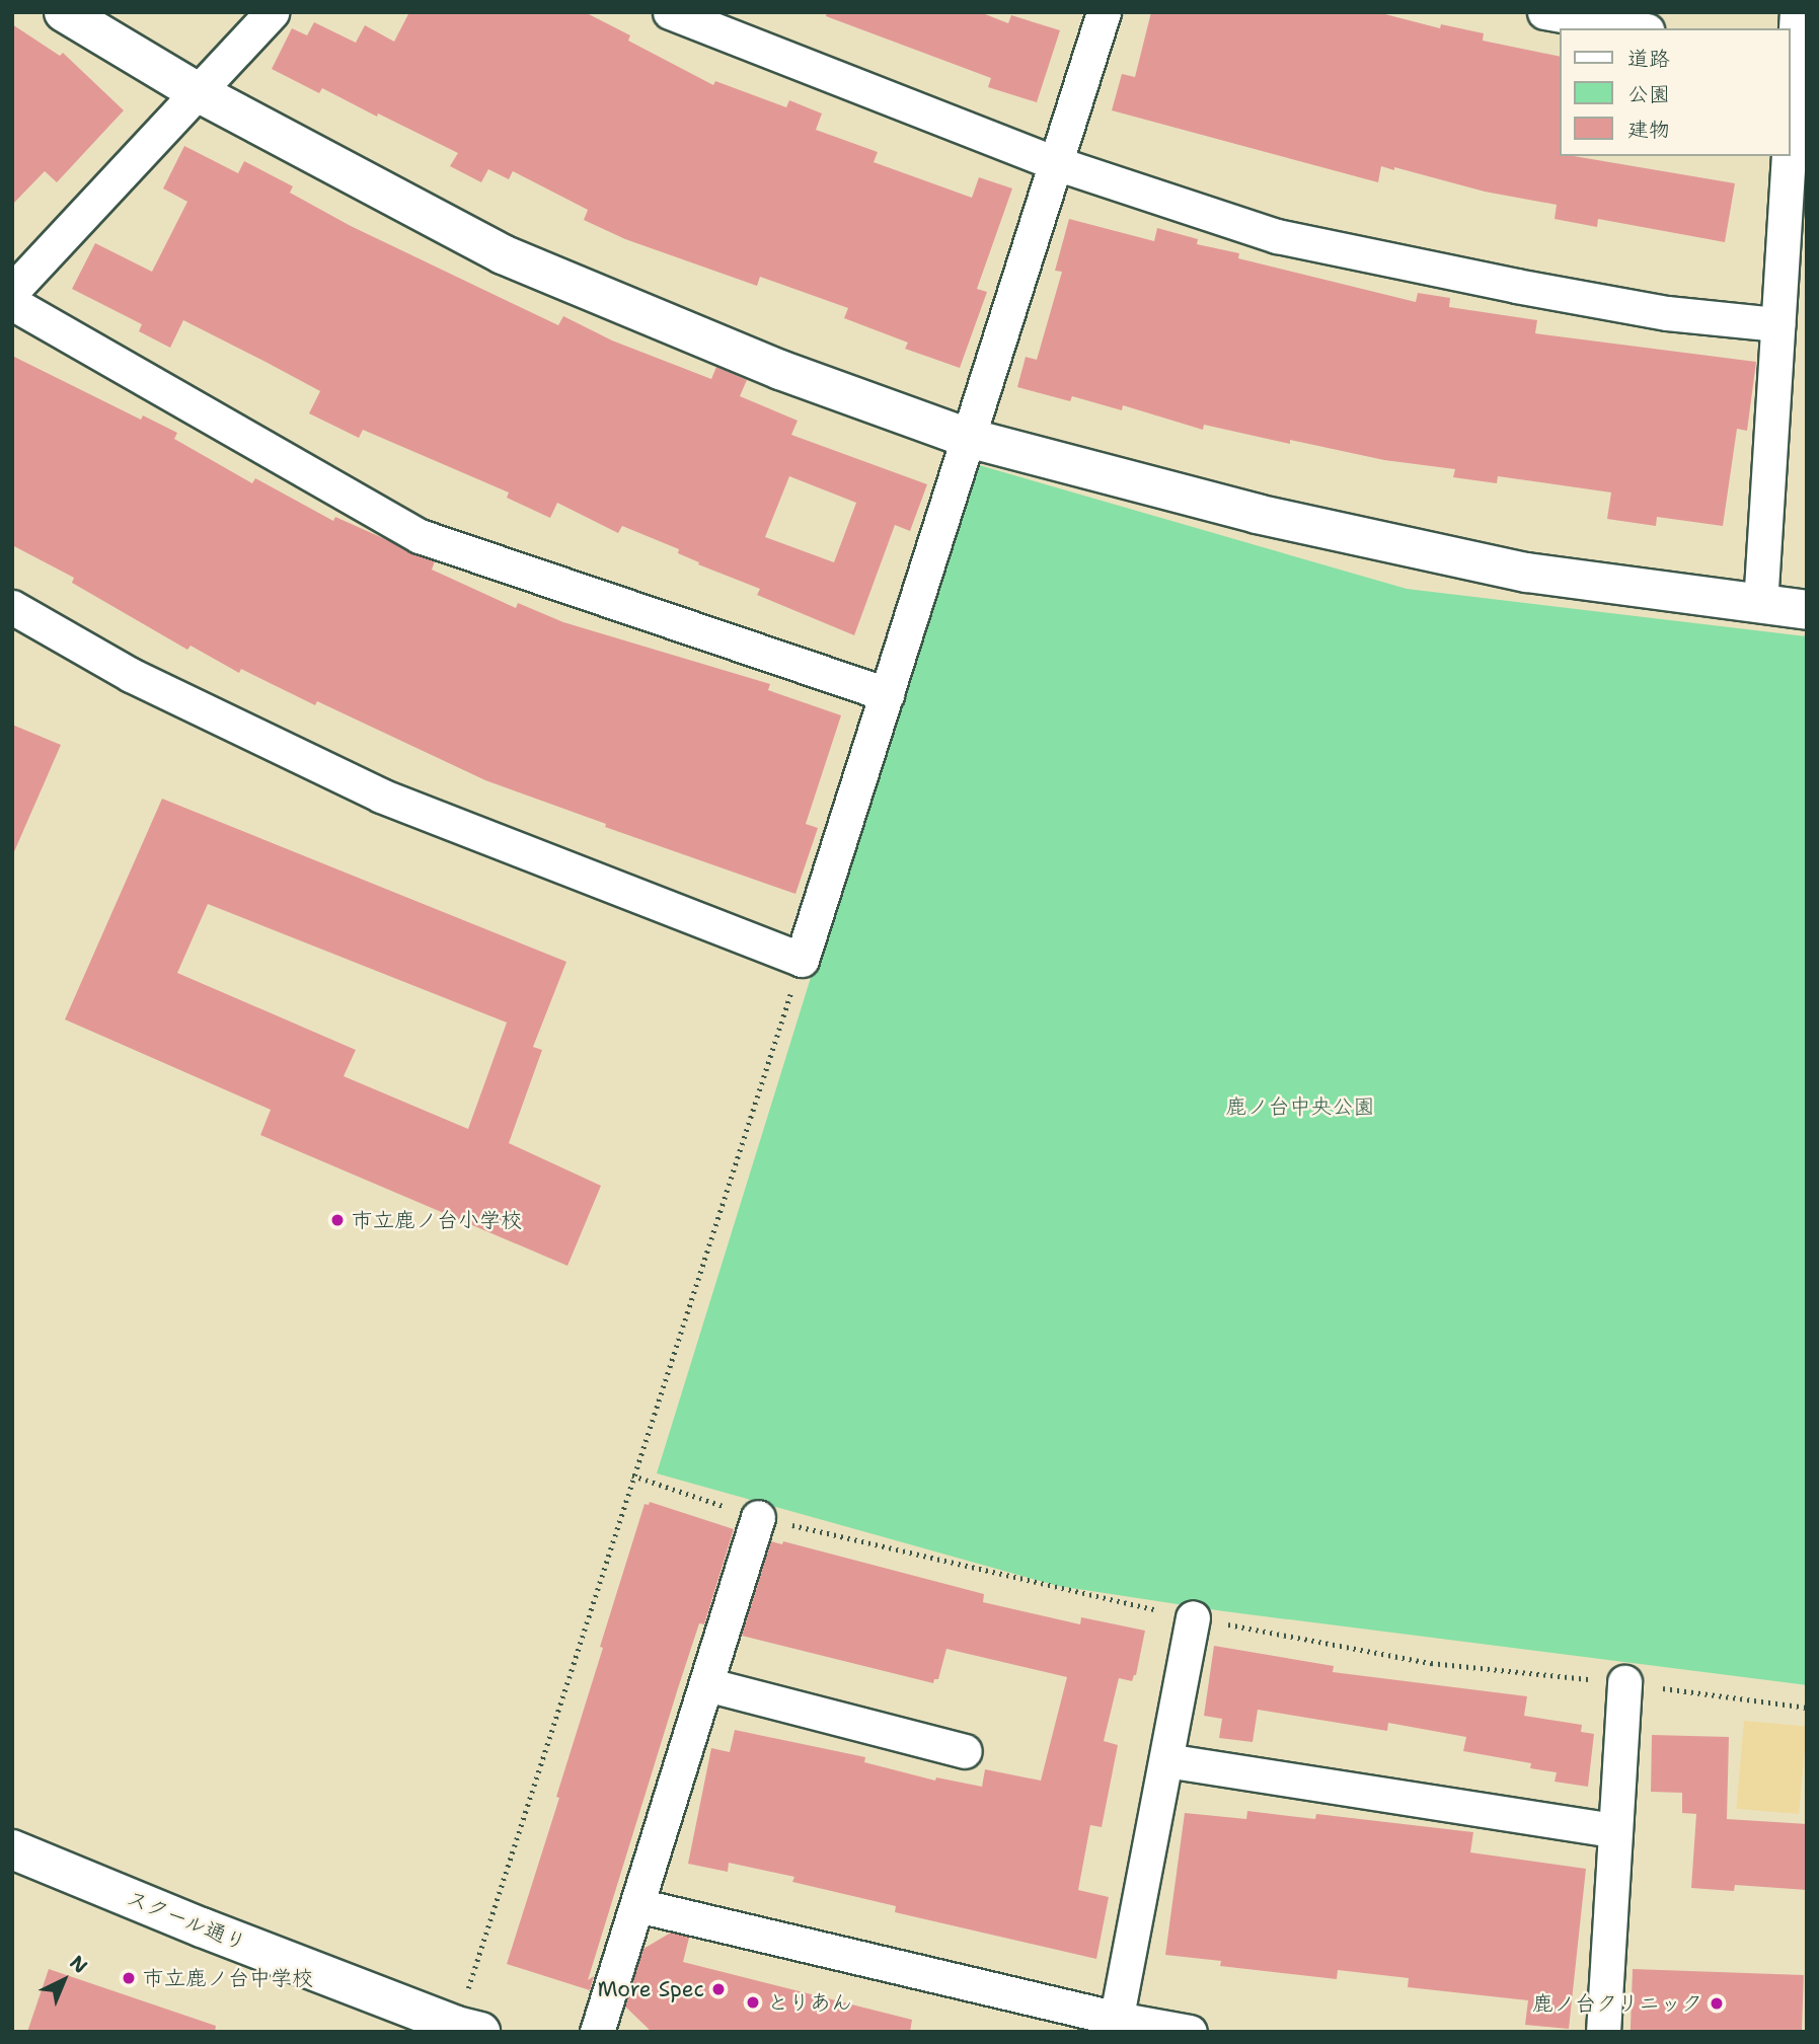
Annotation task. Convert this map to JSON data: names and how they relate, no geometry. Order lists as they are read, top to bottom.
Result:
{
  "streets": {
    "street": ["スクール通り"]
  },
  "parks": ["鹿ノ台中央公園"],
  "places": [
    "市立鹿ノ台小学校",
    "市立鹿ノ台中学校",
    "More Spec",
    "とりあん",
    "鹿ノ台クリニック"
  ],
  "legend": ["道路", "公園", "建物"],
  "north": "top right"
}
